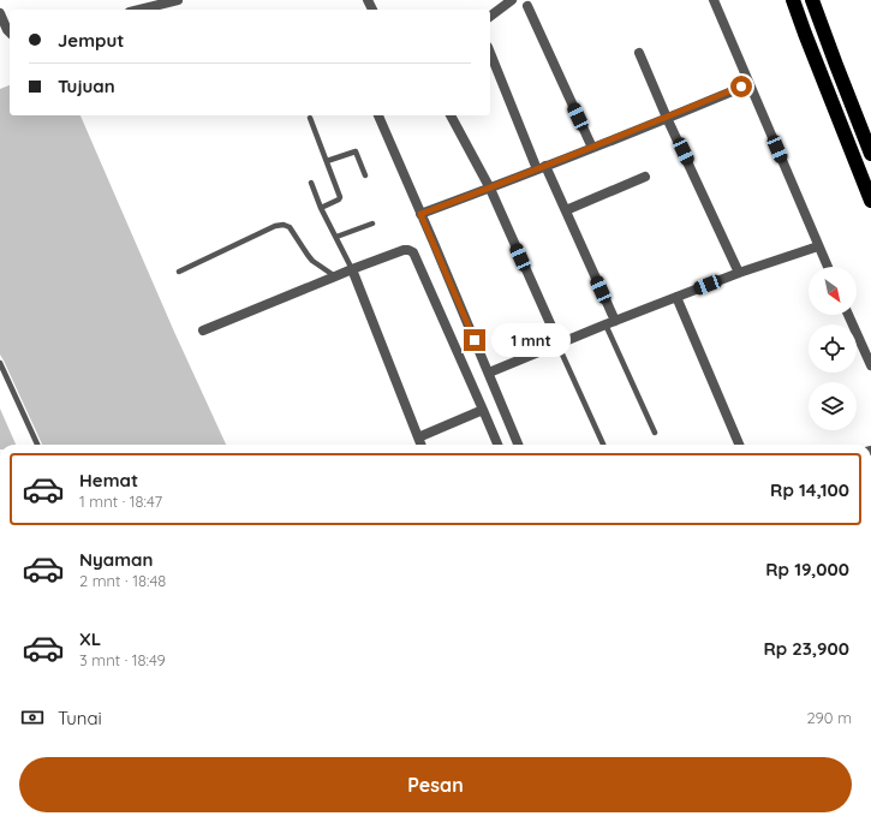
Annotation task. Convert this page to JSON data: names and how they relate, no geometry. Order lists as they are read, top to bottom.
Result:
{
  "north": "bottom right",
  "page": {
    "banner": ["Jemput", "Tujuan"],
    "bubble": "1 mnt",
    "list": [
      {
        "name": "Hemat",
        "note": "1 mnt · 18:47",
        "value": "Rp 14,100"
      },
      {
        "name": "Nyaman",
        "note": "2 mnt · 18:48",
        "value": "Rp 19,000"
      },
      {
        "name": "XL",
        "note": "3 mnt · 18:49",
        "value": "Rp 23,900"
      }
    ],
    "pay": ["Tunai", "290 m"],
    "buttons": "Pesan"
  }
}
